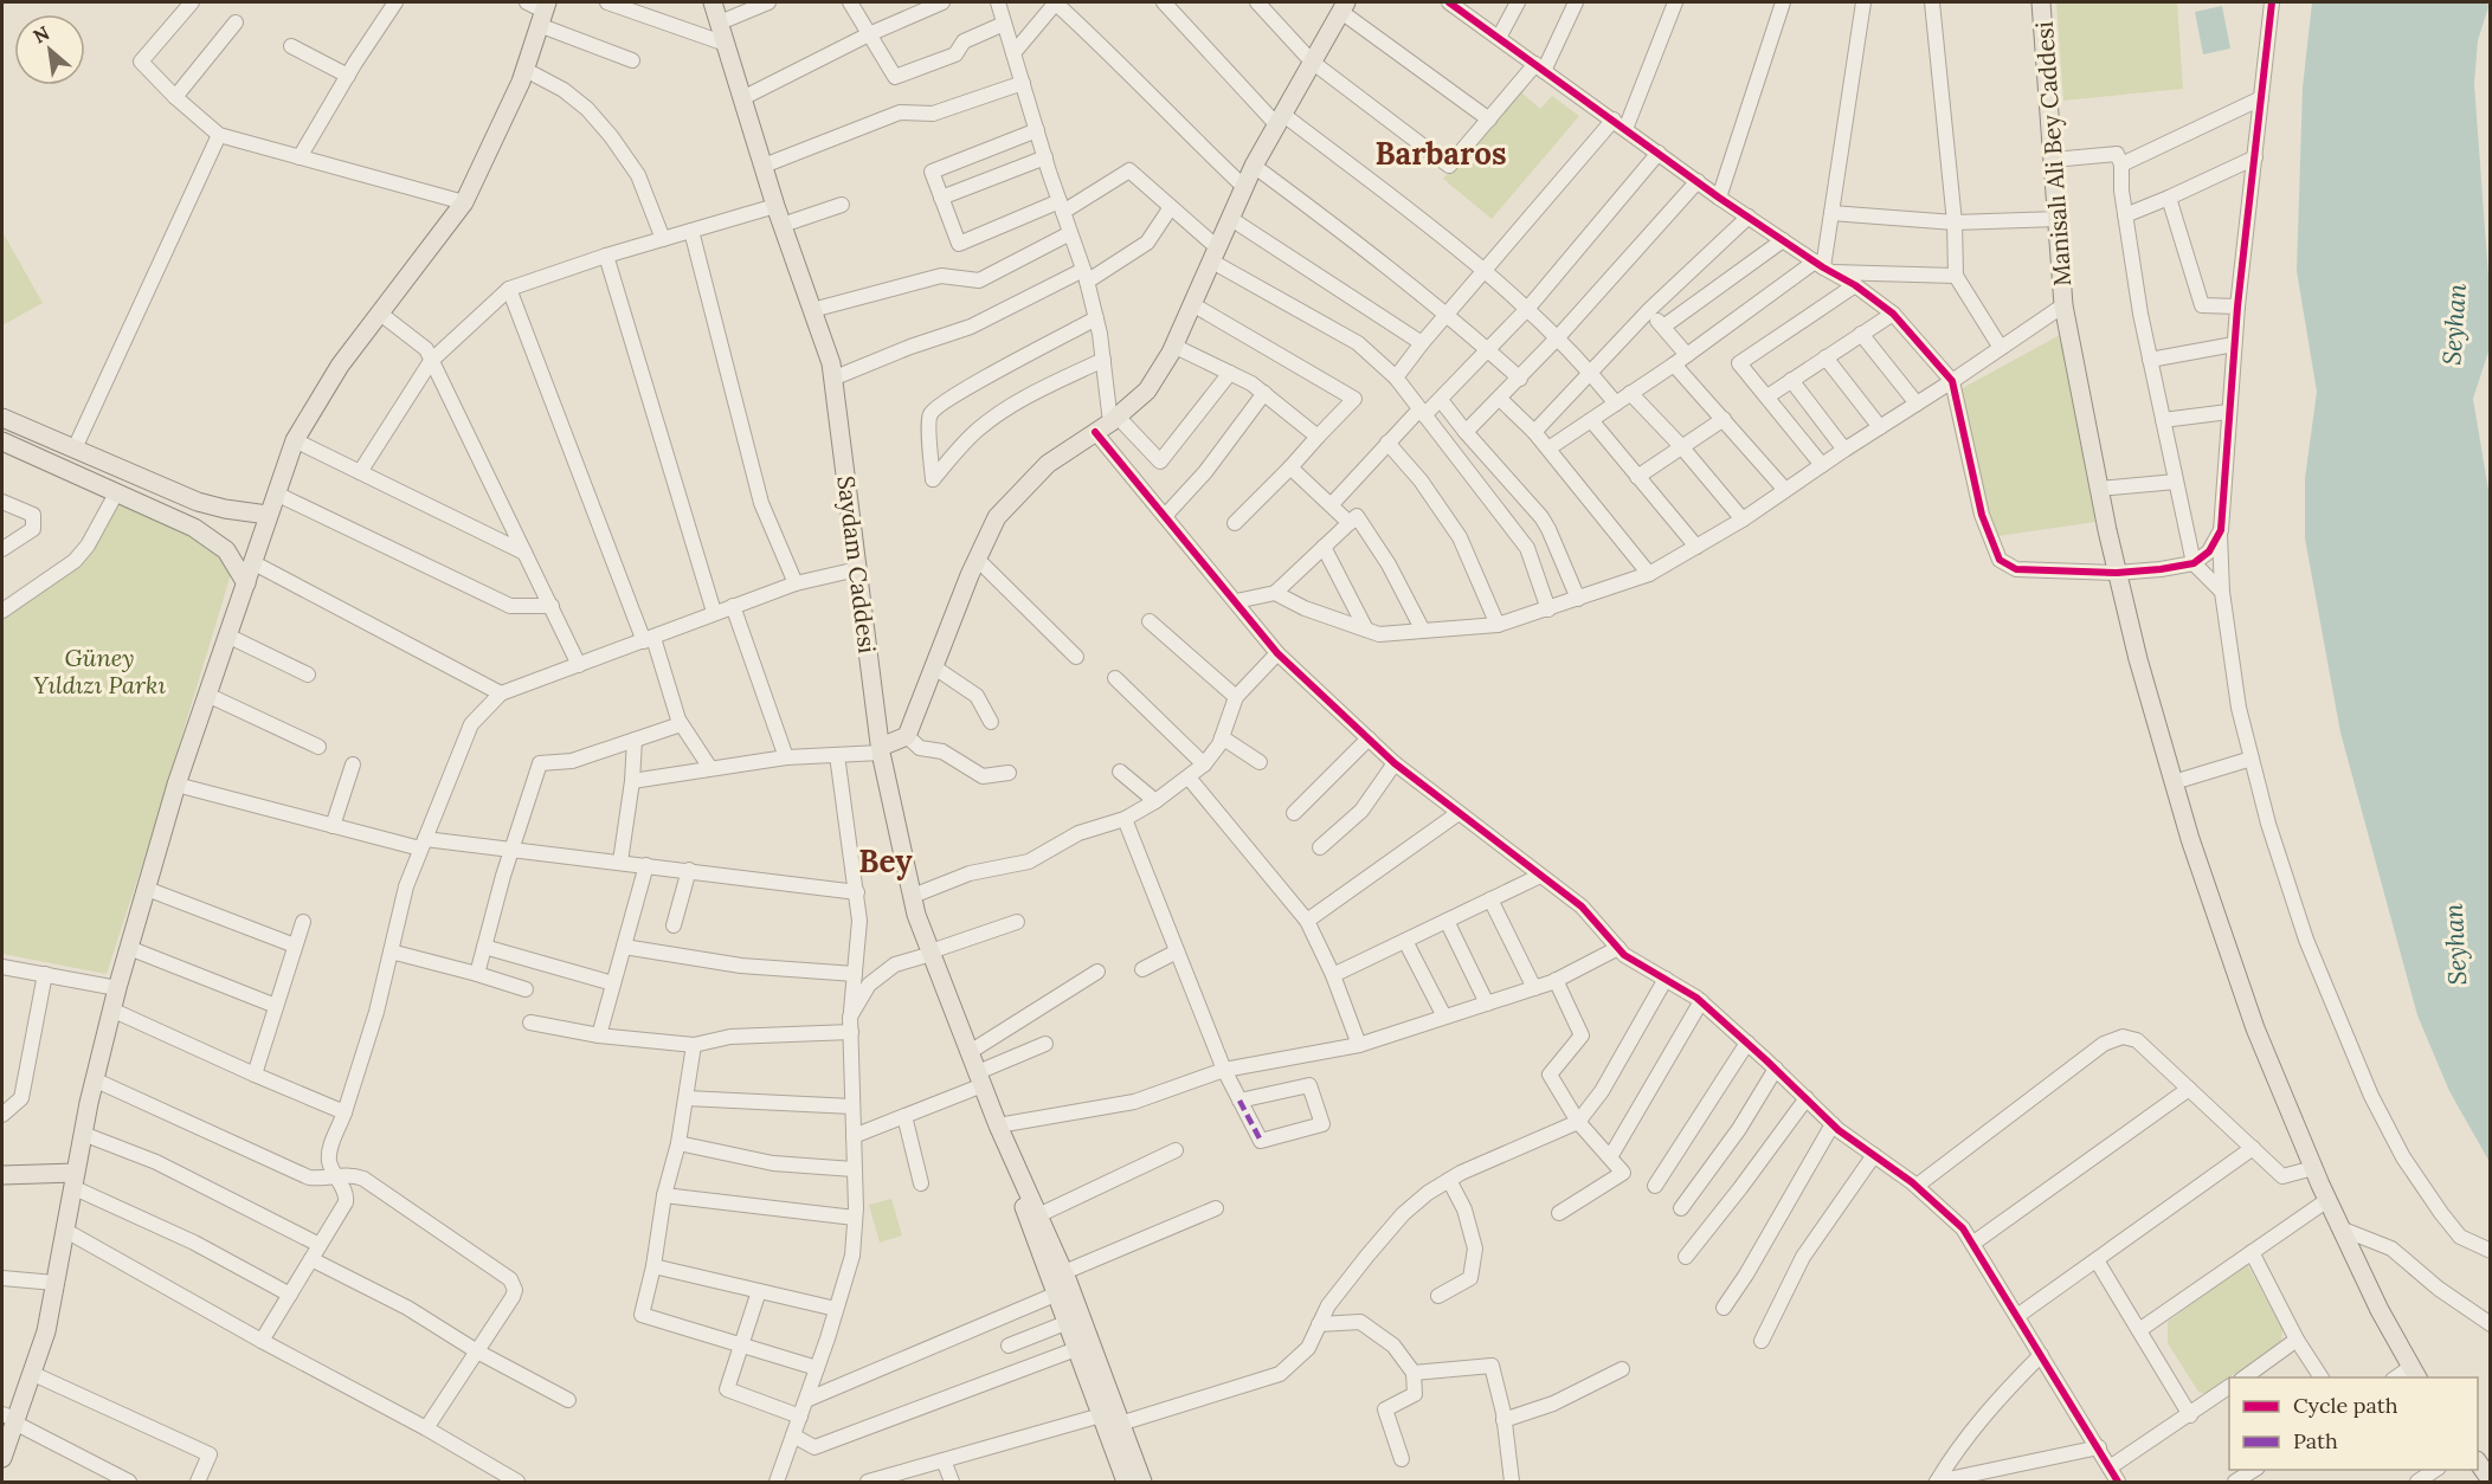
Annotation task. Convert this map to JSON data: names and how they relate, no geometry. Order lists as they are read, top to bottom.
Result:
{
  "streets": {
    "main road": ["Manisalı Ali Bey Caddesi", "Saydam Caddesi"]
  },
  "districts": ["Barbaros", "Bey"],
  "water": ["Seyhan"],
  "parks": ["Güney Yıldızı Parkı"],
  "legend": ["Cycle path", "Path"],
  "north": "top left"
}
